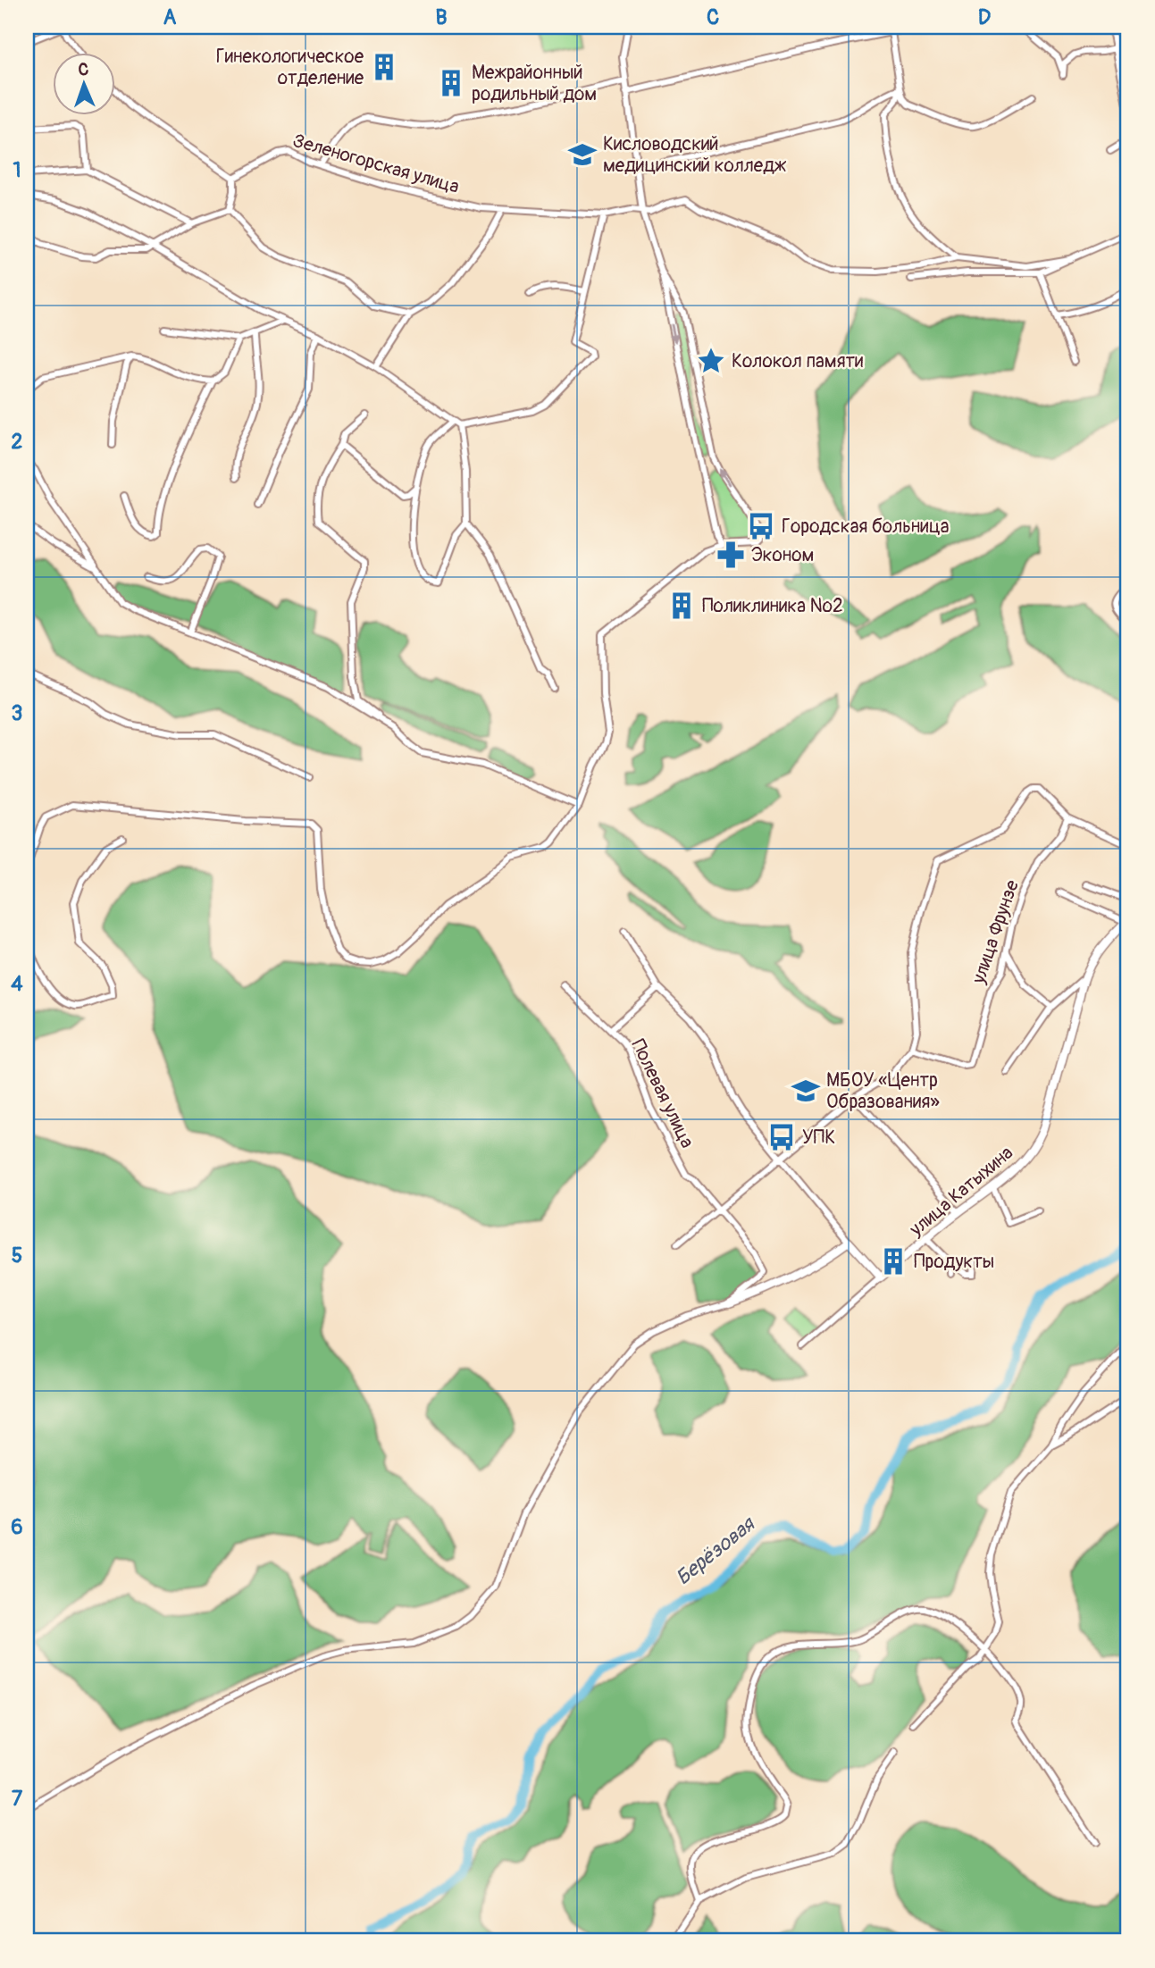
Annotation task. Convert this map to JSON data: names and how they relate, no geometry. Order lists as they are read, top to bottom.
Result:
{
  "streets": {
    "street": [
      "Зеленогорская улица",
      "улица Фрунзе",
      "Полевая улица",
      "улица Катыхина"
    ]
  },
  "water": ["Берёзовая"],
  "places": {
    "building": [
      "Гинекологическое отделение",
      "Межрайонный родильный дом",
      "Поликлиника №2",
      "Продукты"
    ],
    "school or university": ["Кисловодский медицинский колледж", "МБОУ «Центр Образования»"],
    "place": ["Колокол памяти"],
    "bus stop": ["Городская больница", "УПК"],
    "pharmacy": ["Эконом"]
  },
  "north": "top",
  "grid": {
    "columns": [
      "A",
      "B",
      "C",
      "D"
    ],
    "rows": [
      "1",
      "2",
      "3",
      "4",
      "5",
      "6",
      "7"
    ]
  }
}
